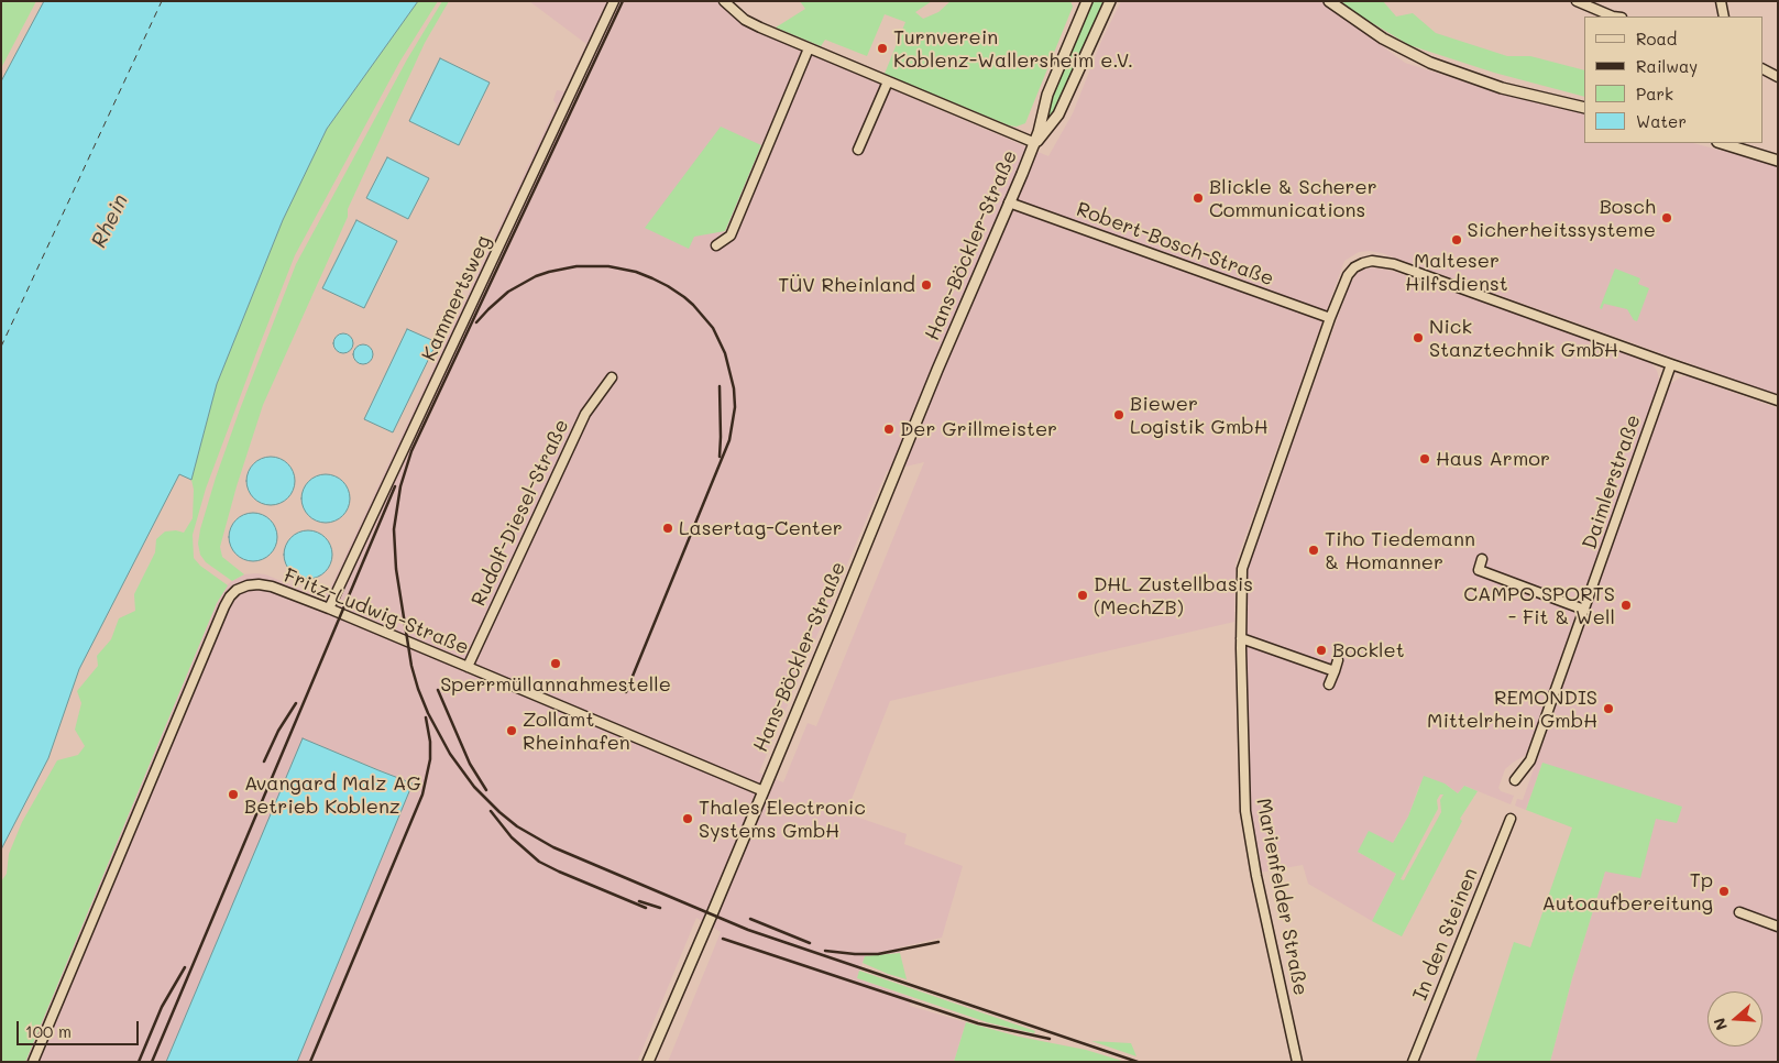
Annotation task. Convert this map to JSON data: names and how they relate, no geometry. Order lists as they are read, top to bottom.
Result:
{
  "streets": {
    "main road": ["Hans-Böckler-Straße"],
    "street": [
      "Robert-Bosch-Straße",
      "Kammertsweg",
      "Daimlerstraße",
      "Rudolf-Diesel-Straße",
      "Fritz-Ludwig-Straße",
      "Marienfelder Straße",
      "In den Steinen"
    ]
  },
  "crossings": [
    ["Robert-Bosch-Straße", "Hans-Böckler-Straße"],
    ["Robert-Bosch-Straße", "Marienfelder Straße"],
    ["Hans-Böckler-Straße", "Fritz-Ludwig-Straße"],
    ["Kammertsweg", "Fritz-Ludwig-Straße"],
    ["Daimlerstraße", "Marienfelder Straße"],
    ["Rudolf-Diesel-Straße", "Fritz-Ludwig-Straße"]
  ],
  "water": ["Rhein"],
  "places": [
    "Turnverein Koblenz-Wallersheim e.V.",
    "Blickle & Scherer Communications",
    "Bosch Sicherheitssysteme",
    "Malteser Hilfsdienst",
    "TÜV Rheinland",
    "Nick Stanztechnik GmbH",
    "Biewer Logistik GmbH",
    "Der Grillmeister",
    "Haus Armor",
    "Lasertag-Center",
    "Tiho Tiedemann & Homanner",
    "DHL Zustellbasis (MechZB)",
    "CAMPO SPORTS - Fit & Well",
    "Bocklet",
    "Sperrmüllannahmestelle",
    "REMONDIS Mittelrhein GmbH",
    "Zollamt Rheinhafen",
    "Avangard Malz AG Betrieb Koblenz",
    "Thales Electronic Systems GmbH",
    "Tp Autoaufbereitung"
  ],
  "legend": [
    "Road",
    "Railway",
    "Park",
    "Water"
  ],
  "scale_bar": "100 m",
  "north": "left"
}
